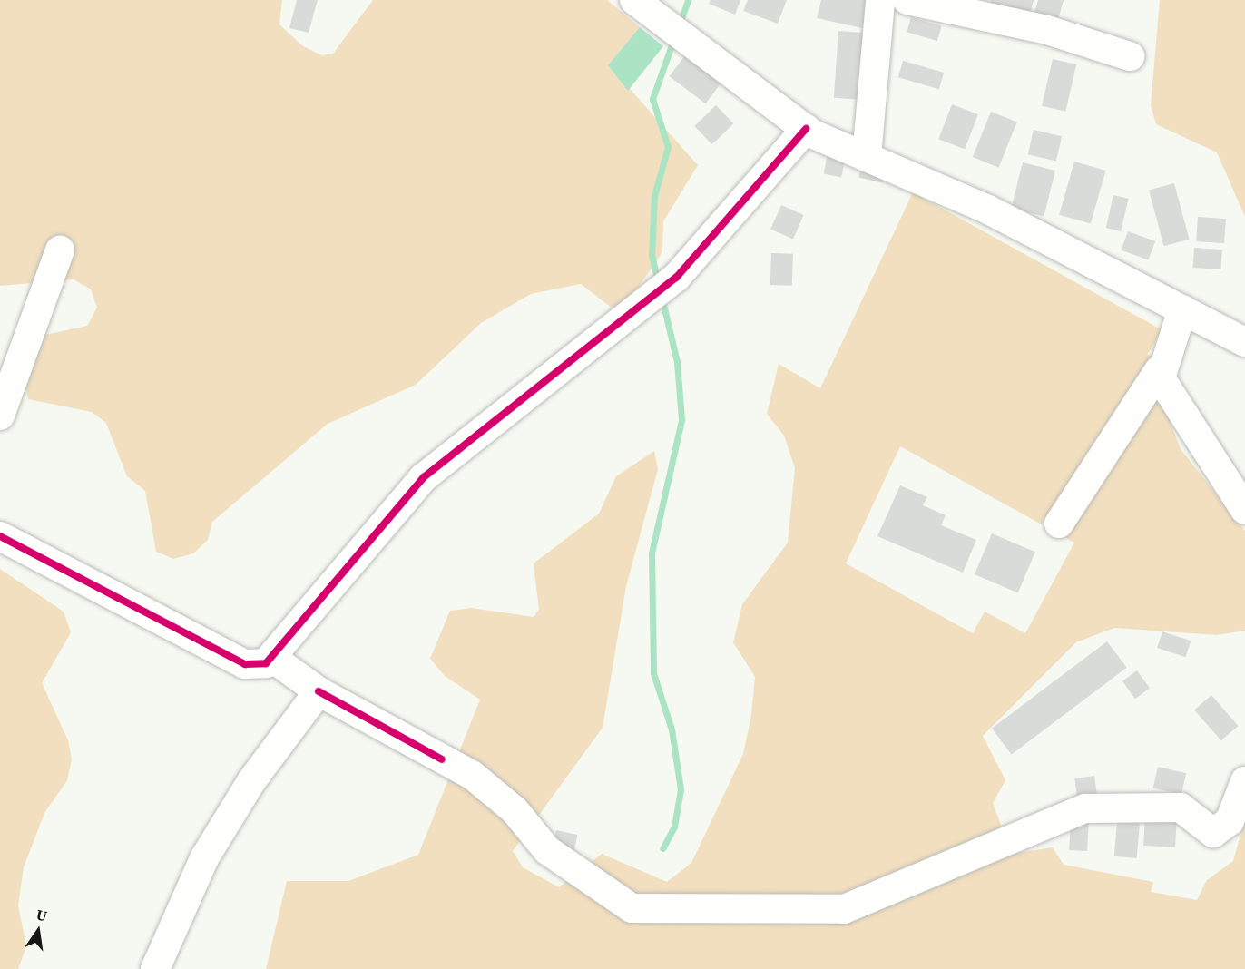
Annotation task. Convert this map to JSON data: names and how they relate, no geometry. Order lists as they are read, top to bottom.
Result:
{
  "north": "top"
}
